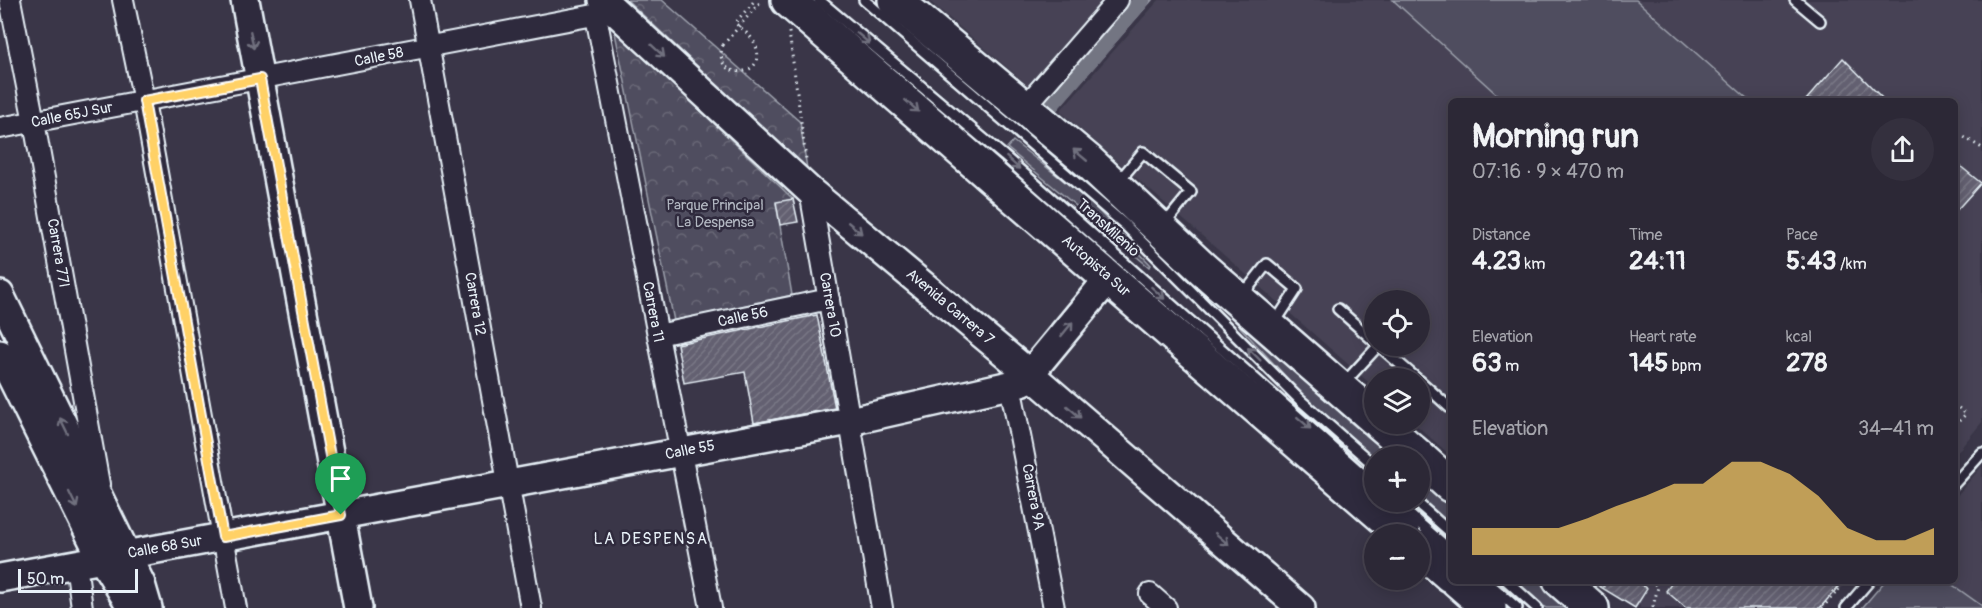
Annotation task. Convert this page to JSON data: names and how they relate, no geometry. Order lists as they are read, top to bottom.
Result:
{
  "streets": {
    "highway": ["Autopista Sur"],
    "street": [
      "Calle 58",
      "Calle 65J Sur",
      "Carrera 77I",
      "Carrera 12",
      "Carrera 10",
      "Avenida Carrera 7",
      "Carrera 11",
      "Calle 56",
      "Calle 55",
      "Carrera 9A",
      "Calle 68 Sur"
    ],
    "lane": ["TransMilenio"]
  },
  "crossings": [
    ["Calle 58", "Calle 65J Sur"],
    ["Calle 58", "Carrera 12"],
    ["Calle 58", "Avenida Carrera 7"],
    ["Calle 58", "Carrera 11"],
    ["Calle 65J Sur", "Carrera 77I"],
    ["Carrera 77I", "Calle 68 Sur"],
    ["Carrera 12", "Calle 55"],
    ["Carrera 10", "Avenida Carrera 7"],
    ["Carrera 10", "Calle 56"],
    ["Carrera 10", "Calle 55"],
    ["Avenida Carrera 7", "Carrera 11"],
    ["Avenida Carrera 7", "Calle 55"],
    ["Avenida Carrera 7", "Carrera 9A"],
    ["Carrera 11", "Calle 56"],
    ["Carrera 11", "Calle 55"],
    ["Calle 55", "Carrera 9A"],
    ["Calle 55", "Calle 68 Sur"]
  ],
  "one_way": ["Avenida Carrera 7"],
  "districts": ["LA DESPENSA"],
  "parks": ["Parque Principal La Despensa"],
  "scale_bar": "50 m",
  "page": {
    "heading": ["Morning run", "07:16 · 9 × 470 m"],
    "stats": [
      ["Distance", "4.23 km"],
      ["Time", "24:11"],
      ["Pace", "5:43 /km"],
      ["Elevation", "63 m"],
      ["Heart rate", "145 bpm"],
      ["kcal", "278"]
    ],
    "map_buttons": ["+", "−"],
    "chart": ["Elevation", "34–41 m"],
    "scale": "50 m"
  }
}
